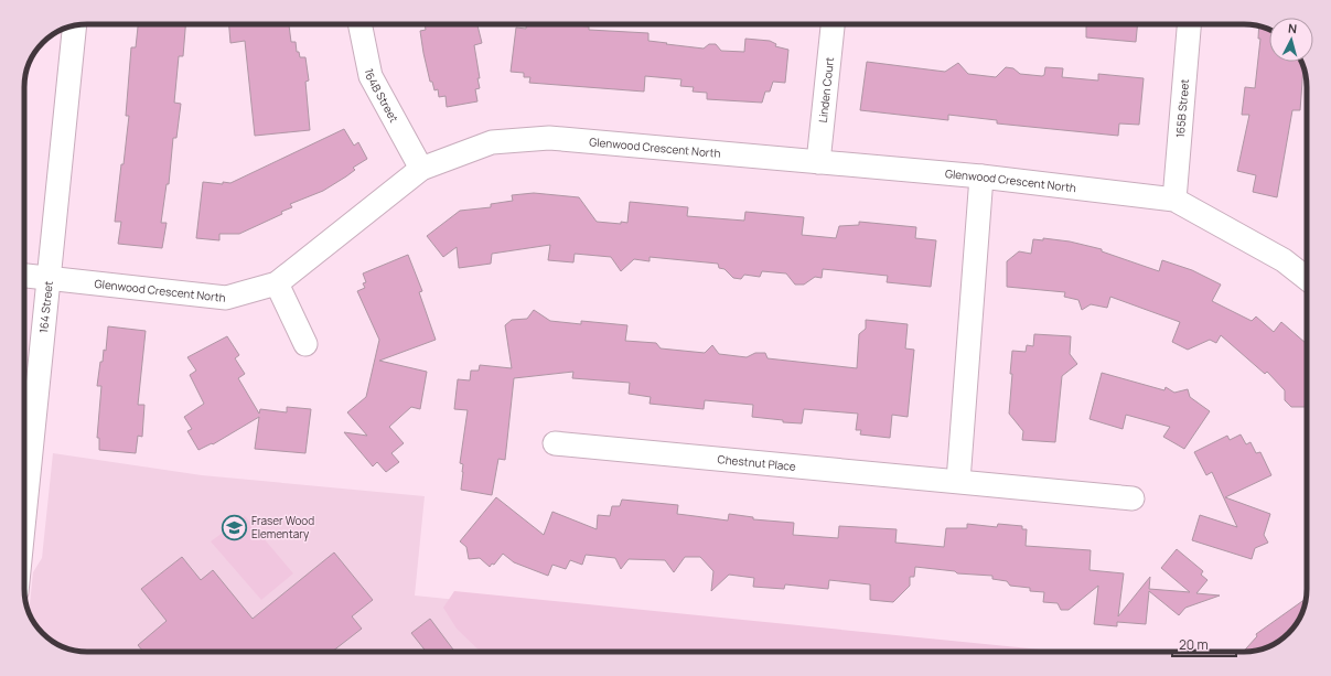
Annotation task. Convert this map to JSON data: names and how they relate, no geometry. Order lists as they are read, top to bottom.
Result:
{
  "streets": {
    "street": [
      "Linden Court",
      "164B Street",
      "165B Street",
      "Glenwood Crescent North",
      "164 Street",
      "Chestnut Place"
    ]
  },
  "crossings": [
    ["Linden Court", "Glenwood Crescent North"],
    ["164B Street", "Glenwood Crescent North"],
    ["165B Street", "Glenwood Crescent North"],
    ["Glenwood Crescent North", "164 Street"]
  ],
  "places": {
    "school or university": ["Fraser Wood Elementary"]
  },
  "scale_bar": "20 m",
  "north": "top"
}
